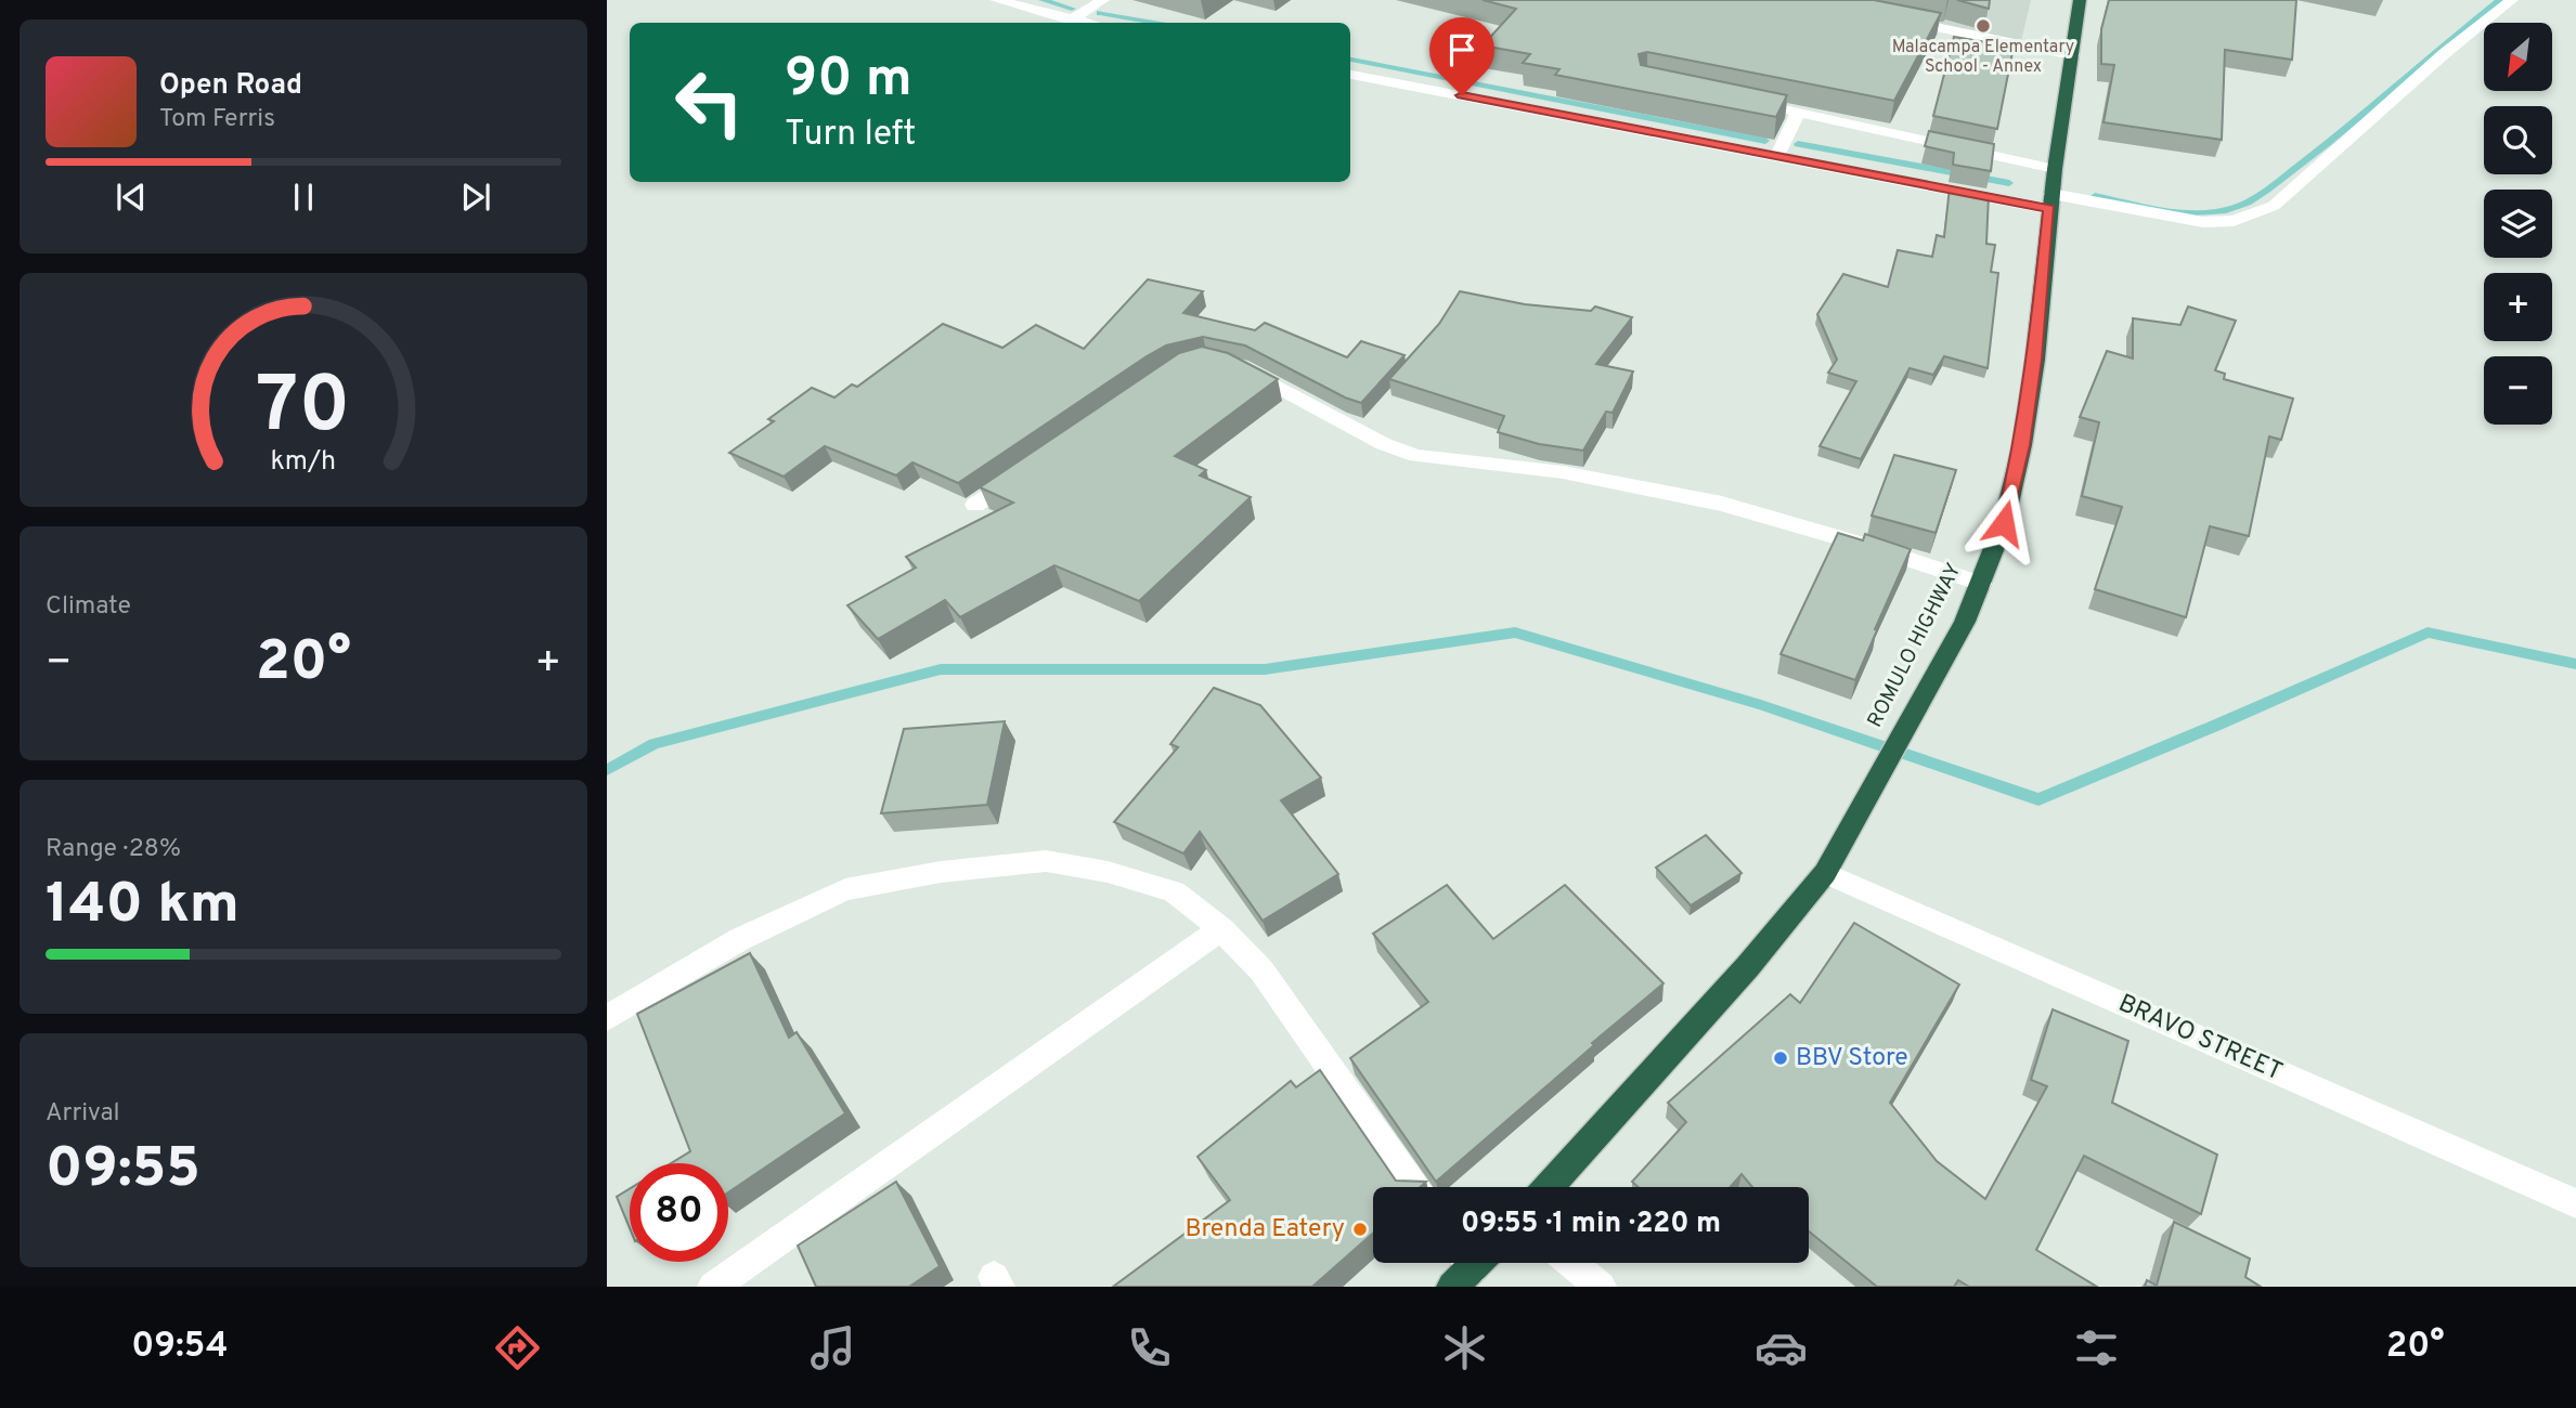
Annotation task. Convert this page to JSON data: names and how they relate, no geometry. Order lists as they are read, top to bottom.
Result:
{
  "streets": {
    "highway": ["ROMULO HIGHWAY"],
    "street": ["BRAVO STREET"]
  },
  "crossings": [
    ["ROMULO HIGHWAY", "BRAVO STREET"]
  ],
  "places": ["Malacampa Elementary School - Annex", "BBV Store", "Brenda Eatery"],
  "north": "bottom left",
  "page": {
    "map_buttons": ["+", "−"],
    "turn": ["90 m", "Turn left"],
    "song": ["Open Road", "Tom Ferris"],
    "tile": [
      "Climate",
      ["Range · 28%", "140 km"],
      ["Arrival", "09:55"]
    ],
    "heat": ["−", "20°", "+"],
    "limit": "80",
    "trip": "09:55 · 1 min · 220 m",
    "tabs": ["09:54", "20°"],
    "gauge": ["70", "km/h"]
  }
}
